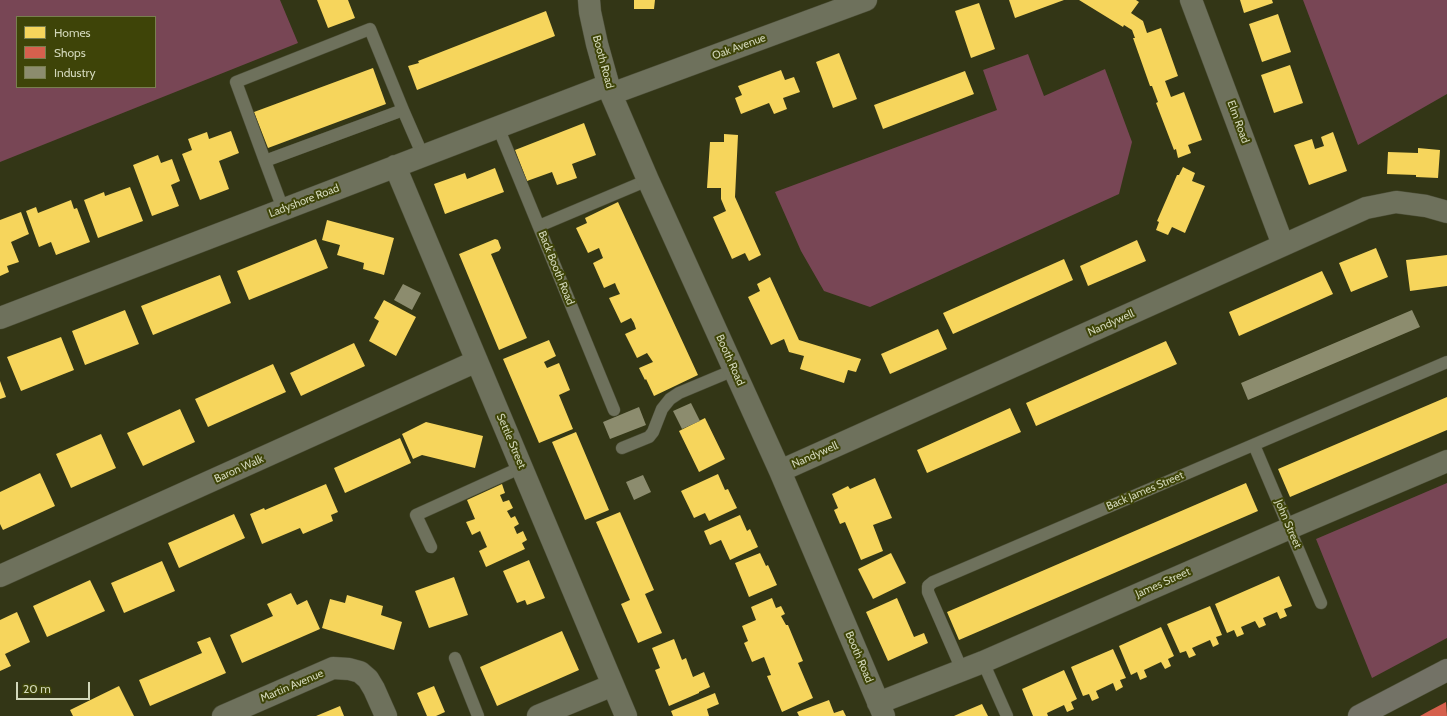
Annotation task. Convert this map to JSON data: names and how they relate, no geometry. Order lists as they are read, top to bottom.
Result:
{
  "streets": {
    "street": [
      "Oak Avenue",
      "Booth Road",
      "Elm Road",
      "Ladyshore Road",
      "Nandywell",
      "Settle Street",
      "Baron Walk",
      "James Street",
      "Martin Avenue"
    ],
    "lane": ["Back Booth Road", "Back James Street", "John Street"]
  },
  "crossings": [
    ["Oak Avenue", "Booth Road"],
    ["Oak Avenue", "Ladyshore Road"],
    ["Booth Road", "Ladyshore Road"],
    ["Booth Road", "Nandywell"],
    ["Booth Road", "James Street"],
    ["Elm Road", "Nandywell"],
    ["Ladyshore Road", "Back Booth Road"],
    ["Ladyshore Road", "Settle Street"],
    ["Settle Street", "Baron Walk"],
    ["Back James Street", "John Street"],
    ["Back James Street", "James Street"],
    ["John Street", "James Street"]
  ],
  "legend": ["Homes", "Shops", "Industry"],
  "scale_bar": "20 m"
}
